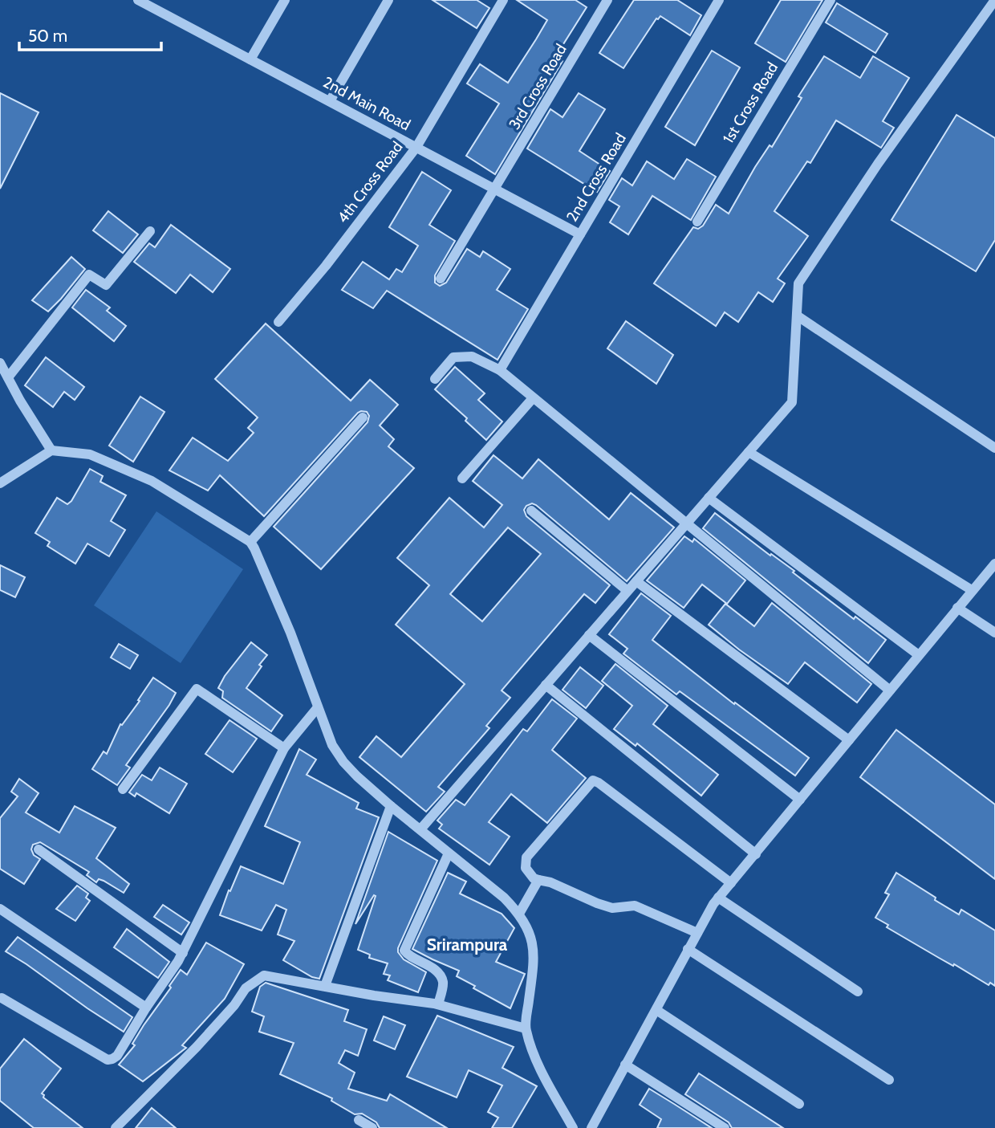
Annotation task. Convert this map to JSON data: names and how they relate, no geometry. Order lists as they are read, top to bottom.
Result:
{
  "streets": {
    "street": [
      "3rd Cross Road",
      "1st Cross Road",
      "2nd Main Road",
      "2nd Cross Road",
      "4th Cross Road"
    ]
  },
  "crossings": [
    ["3rd Cross Road", "2nd Main Road"],
    ["2nd Main Road", "2nd Cross Road"],
    ["2nd Main Road", "4th Cross Road"]
  ],
  "districts": ["Srirampura"],
  "scale_bar": "50 m"
}
